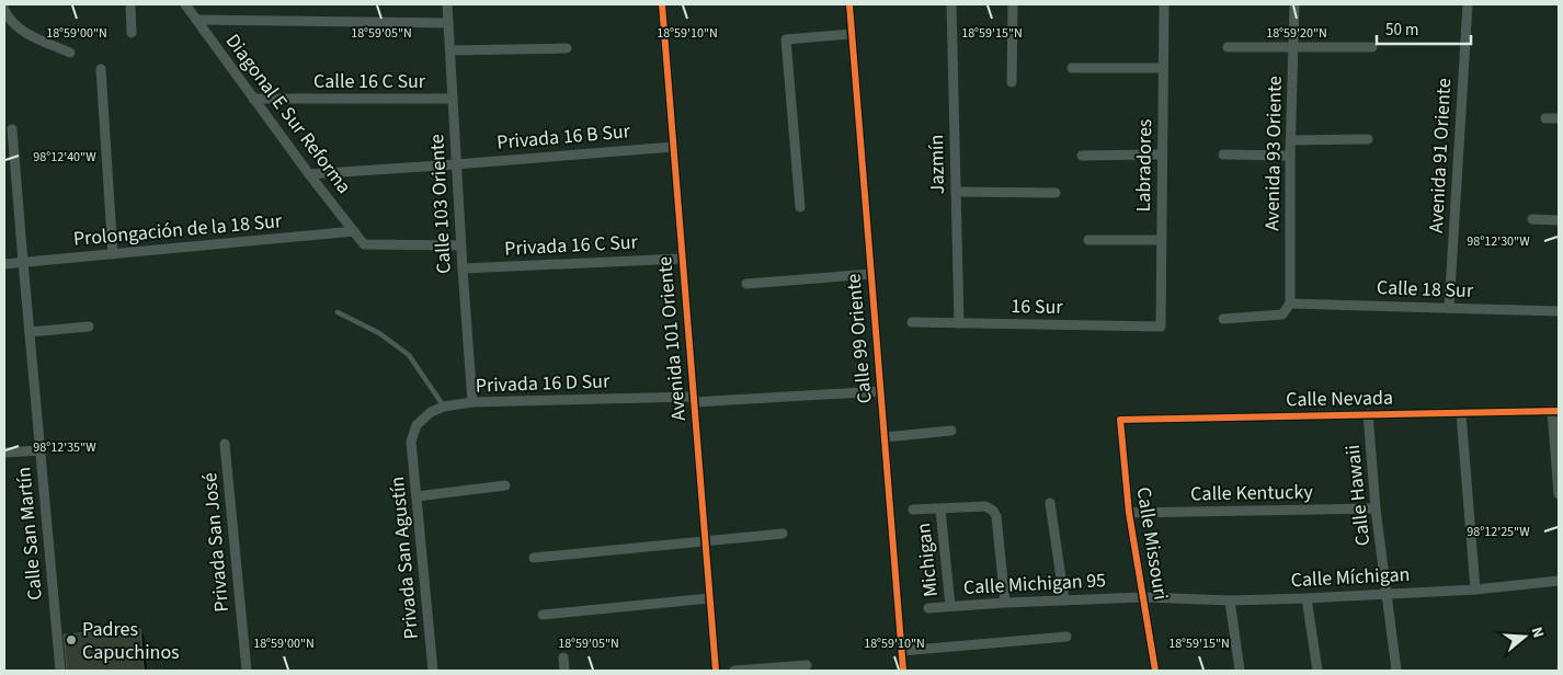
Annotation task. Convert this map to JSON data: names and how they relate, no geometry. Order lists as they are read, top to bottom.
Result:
{
  "streets": {
    "street": [
      "Calle 16 C Sur",
      "Diagonal E Sur Reforma",
      "Privada 16 B Sur",
      "Avenida 93 Oriente",
      "Avenida 91 Oriente",
      "Jazmín",
      "Labradores",
      "Calle 103 Oriente",
      "Prolongación de la 18 Sur",
      "Privada 16 C Sur",
      "Calle 18 Sur",
      "16 Sur",
      "Avenida 101 Oriente",
      "Calle 99 Oriente",
      "Privada 16 D Sur",
      "Calle Nevada",
      "Calle Kentucky",
      "Calle Hawaii",
      "Calle San Martín",
      "Privada San José",
      "Calle Missouri",
      "Privada San Agustín",
      "Michigan",
      "Calle Míchigan",
      "Calle Michigan 95"
    ]
  },
  "crossings": [
    ["Calle 16 C Sur", "Diagonal E Sur Reforma"],
    ["Calle 16 C Sur", "Calle 103 Oriente"],
    ["Diagonal E Sur Reforma", "Calle 103 Oriente"],
    ["Diagonal E Sur Reforma", "Prolongación de la 18 Sur"],
    ["Privada 16 B Sur", "Calle 103 Oriente"],
    ["Privada 16 B Sur", "Avenida 101 Oriente"],
    ["Avenida 93 Oriente", "Calle 18 Sur"],
    ["Avenida 91 Oriente", "Calle 18 Sur"],
    ["Jazmín", "16 Sur"],
    ["Labradores", "16 Sur"],
    ["Calle 103 Oriente", "Privada 16 C Sur"],
    ["Calle 103 Oriente", "Privada 16 D Sur"],
    ["Prolongación de la 18 Sur", "Calle San Martín"],
    ["Privada 16 C Sur", "Avenida 101 Oriente"],
    ["Avenida 101 Oriente", "Privada 16 D Sur"],
    ["Calle 99 Oriente", "Privada 16 D Sur"],
    ["Privada 16 D Sur", "Privada San Agustín"],
    ["Calle Nevada", "Calle Hawaii"],
    ["Calle Nevada", "Calle Missouri"],
    ["Calle Kentucky", "Calle Hawaii"],
    ["Calle Kentucky", "Calle Missouri"],
    ["Calle Hawaii", "Calle Míchigan"],
    ["Calle Missouri", "Calle Míchigan"],
    ["Calle Missouri", "Calle Michigan 95"],
    ["Michigan", "Calle Michigan 95"],
    ["Calle Míchigan", "Calle Michigan 95"]
  ],
  "places": ["Padres Capuchinos"],
  "scale_bar": "50 m",
  "north": "right",
  "coordinates": [
    "18°59'00\"N",
    "18°59'05\"N",
    "18°59'10\"N",
    "18°59'15\"N",
    "18°59'20\"N",
    "98°12'40\"W",
    "98°12'30\"W",
    "98°12'35\"W",
    "98°12'25\"W"
  ]
}
